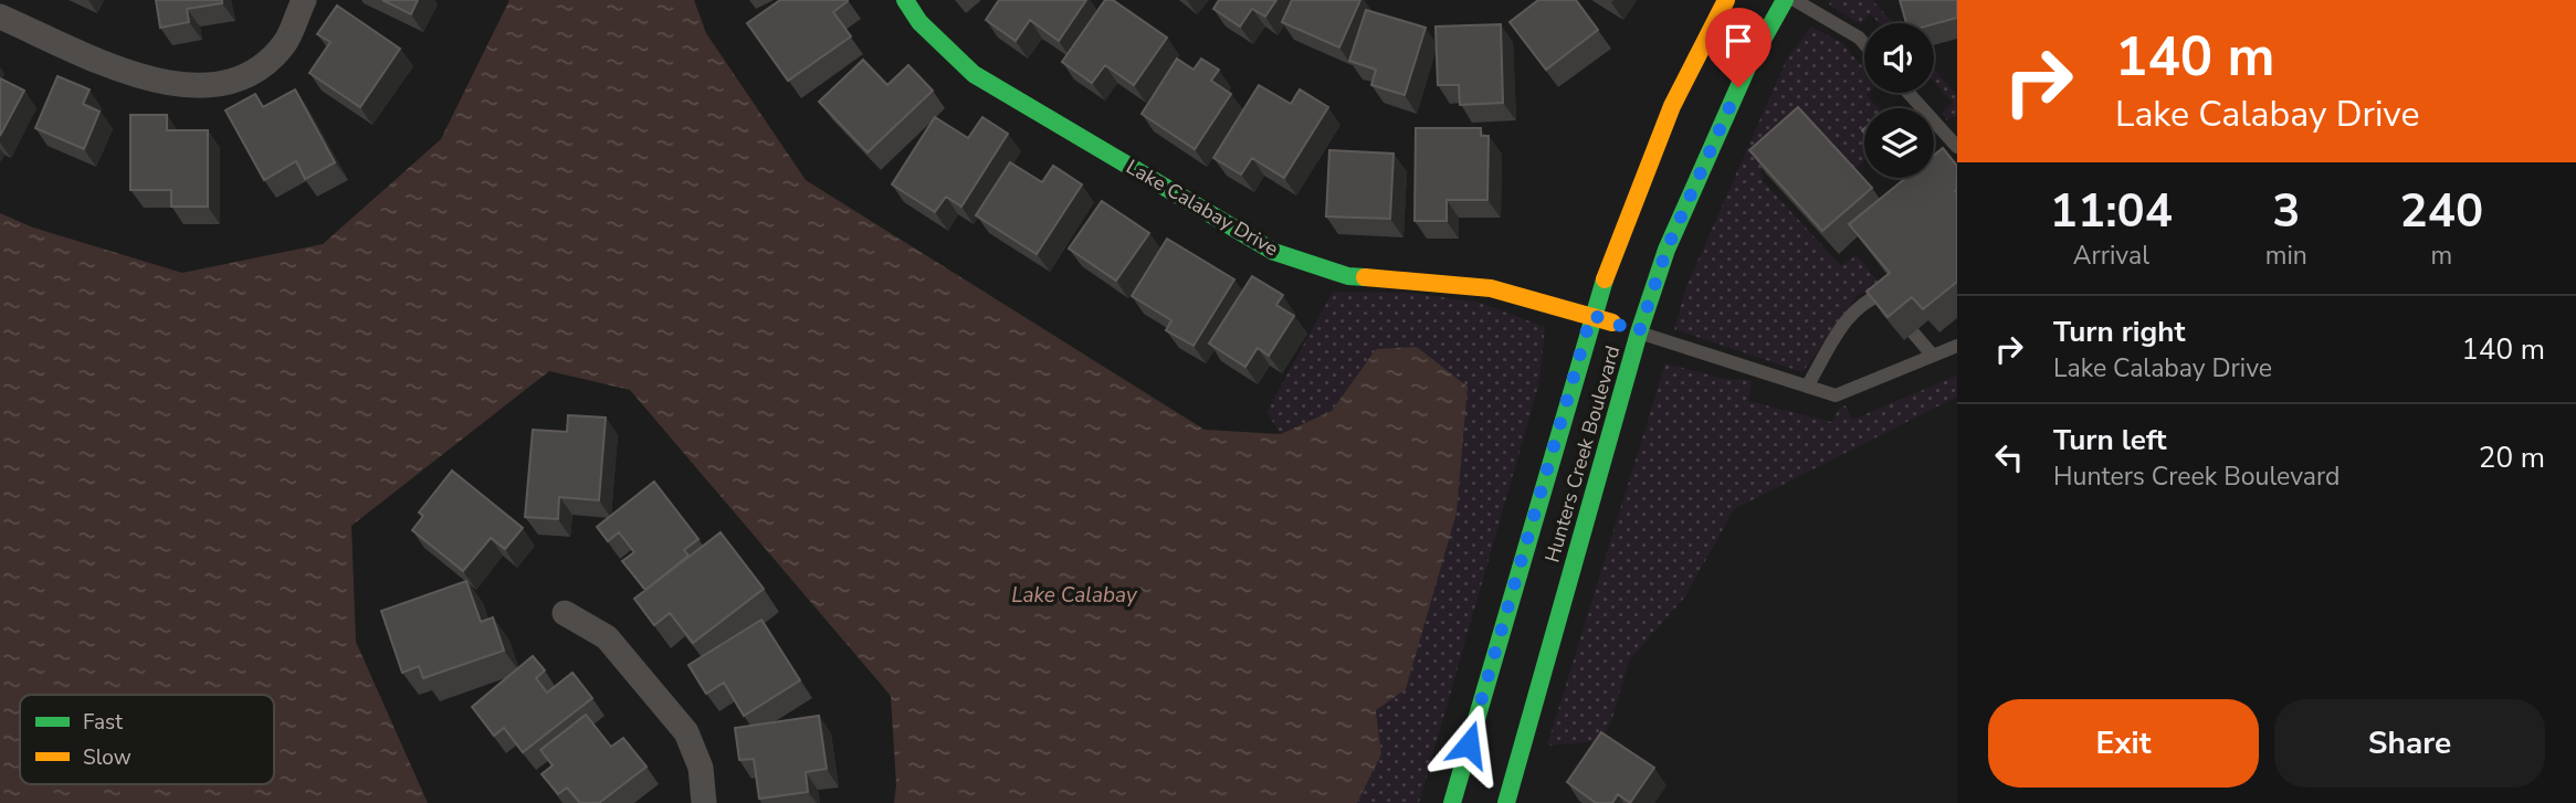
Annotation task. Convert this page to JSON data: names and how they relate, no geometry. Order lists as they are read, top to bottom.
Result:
{
  "streets": {
    "street": ["Lake Calabay Drive", "Hunters Creek Boulevard"]
  },
  "crossings": [
    ["Lake Calabay Drive", "Hunters Creek Boulevard"]
  ],
  "water": ["Lake Calabay"],
  "legend": ["Fast", "Slow"],
  "page": {
    "turn": ["140 m", "Lake Calabay Drive"],
    "eta": [
      "11:04",
      "Arrival",
      "3",
      "min",
      "240",
      "m"
    ],
    "list": [
      {
        "name": "Turn right",
        "note": "Lake Calabay Drive",
        "value": "140 m"
      },
      {
        "name": "Turn left",
        "note": "Hunters Creek Boulevard",
        "value": "20 m"
      }
    ],
    "buttons": ["Exit", "Share"]
  }
}
